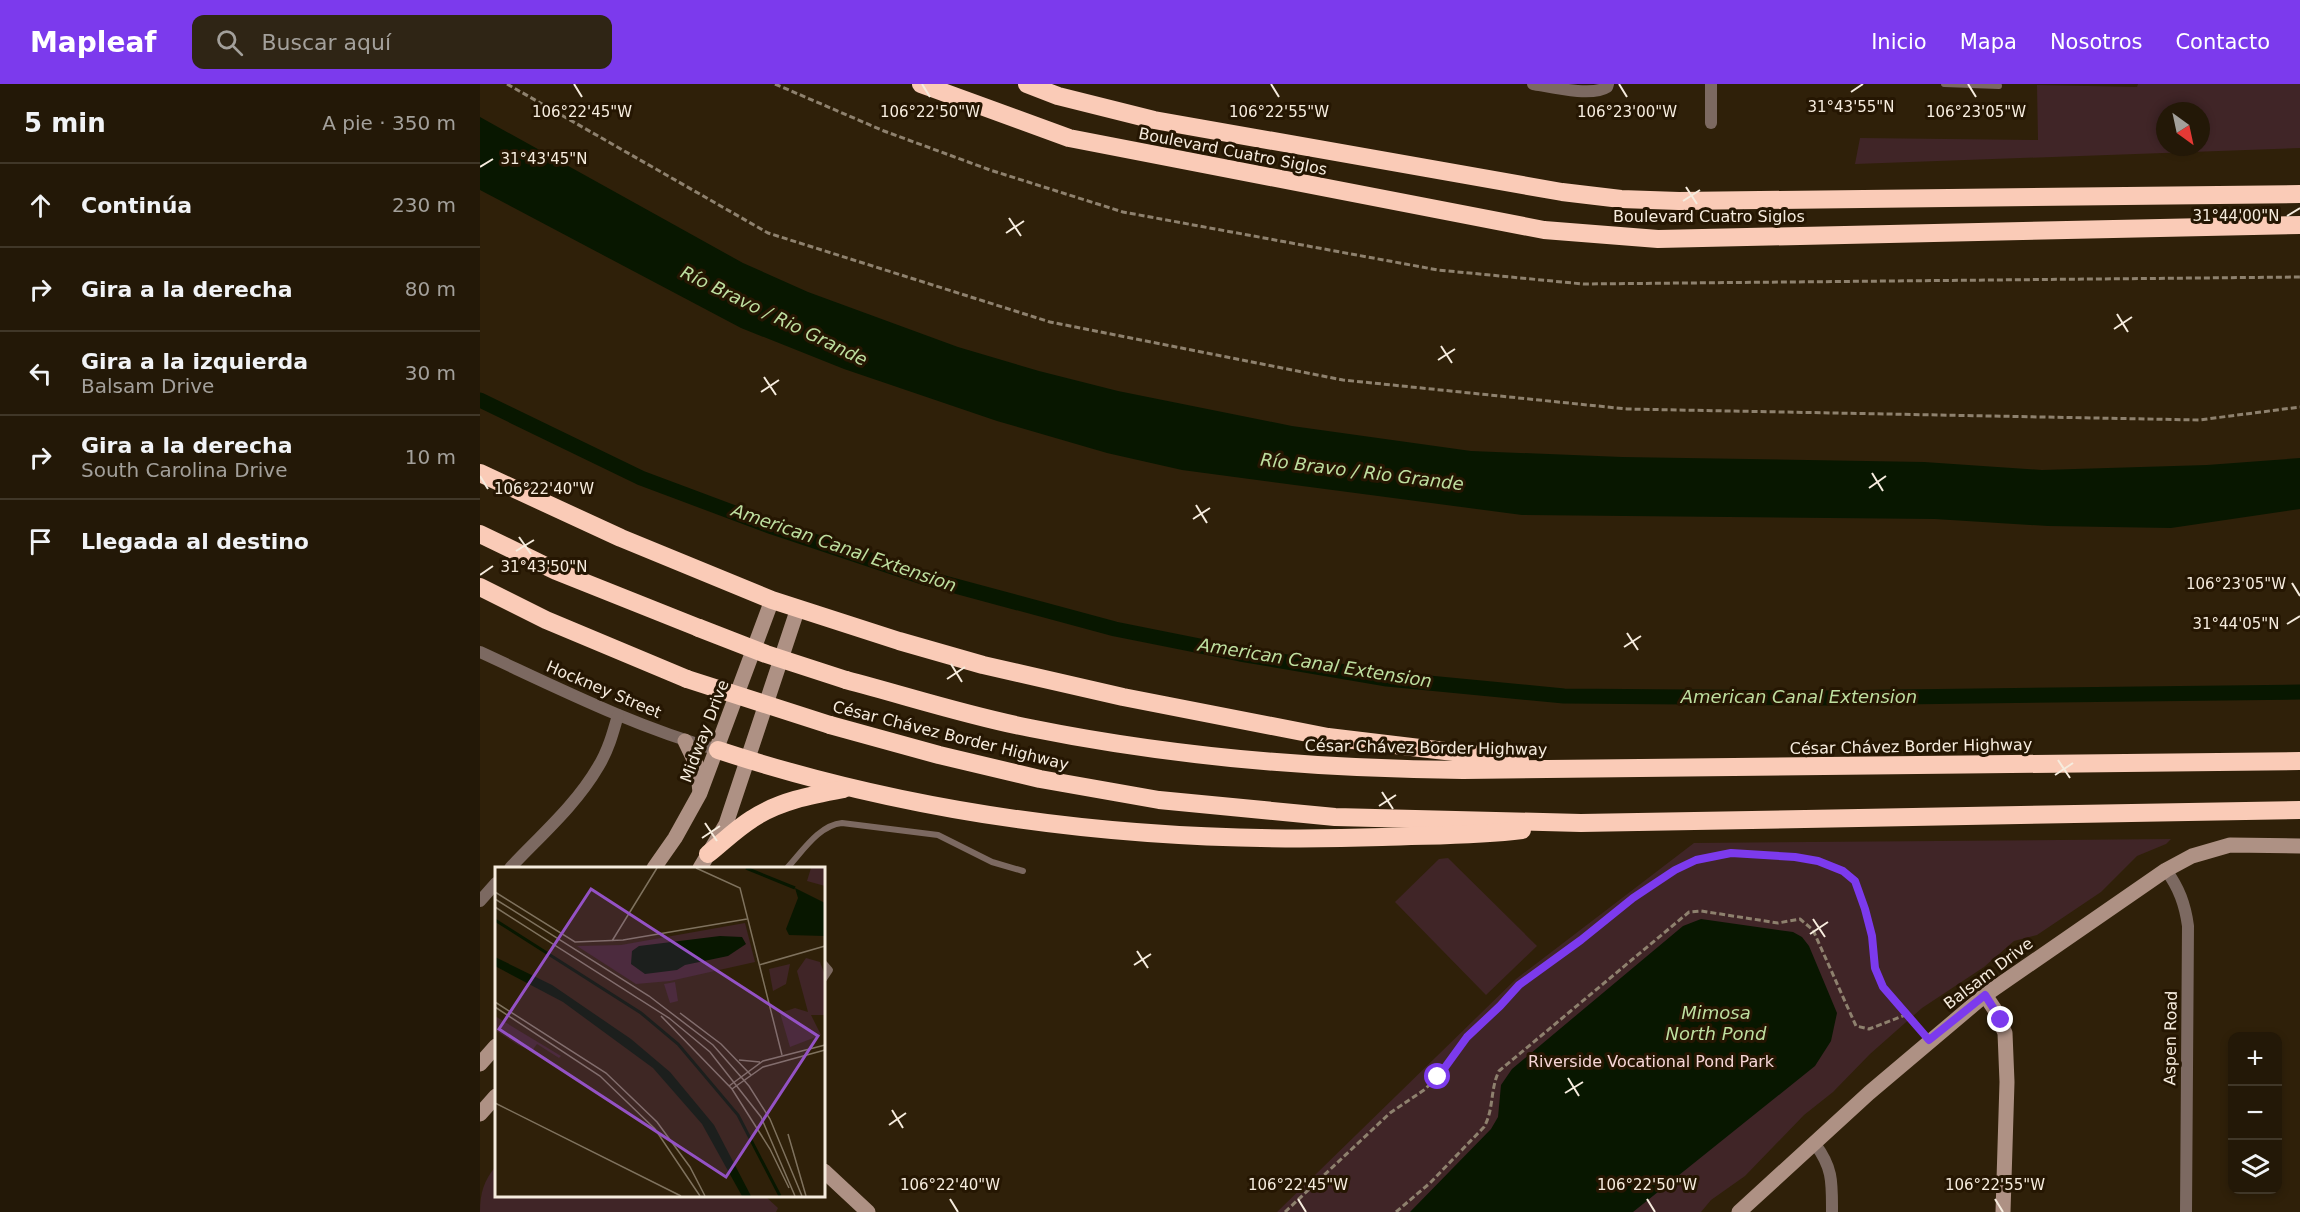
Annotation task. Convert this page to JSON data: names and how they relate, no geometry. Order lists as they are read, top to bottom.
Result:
{
  "streets": {
    "highway": ["Boulevard Cuatro Siglos", "César Chávez Border Highway"],
    "street": [
      "Hockney Street",
      "Midway Drive",
      "Balsam Drive",
      "Aspen Road"
    ]
  },
  "crossings": [
    ["Hockney Street", "Midway Drive"],
    ["Balsam Drive", "Aspen Road"]
  ],
  "water": ["Río Bravo / Rio Grande", "American Canal Extension", "Mimosa North Pond"],
  "parks": ["Riverside Vocational Pond Park"],
  "north": "bottom right",
  "page": {
    "header": "Mapleaf",
    "search": "Buscar aquí",
    "nav": [
      "Inicio",
      "Mapa",
      "Nosotros",
      "Contacto"
    ],
    "heading": ["5 min", "A pie · 350 m"],
    "list": [
      ["Continúa", "230 m"],
      ["Gira a la derecha", "80 m"],
      ["Gira a la izquierda", "Balsam Drive", "30 m"],
      ["Gira a la derecha", "South Carolina Drive", "10 m"],
      "Llegada al destino"
    ],
    "map_buttons": ["+", "−"]
  },
  "coordinates": [
    "31°43'55\"N",
    "106°22'45\"W",
    "106°22'50\"W",
    "106°22'55\"W",
    "106°23'00\"W",
    "106°23'05\"W",
    "31°43'45\"N",
    "31°44'00\"N",
    "106°22'40\"W",
    "31°43'50\"N",
    "31°44'05\"N"
  ]
}
